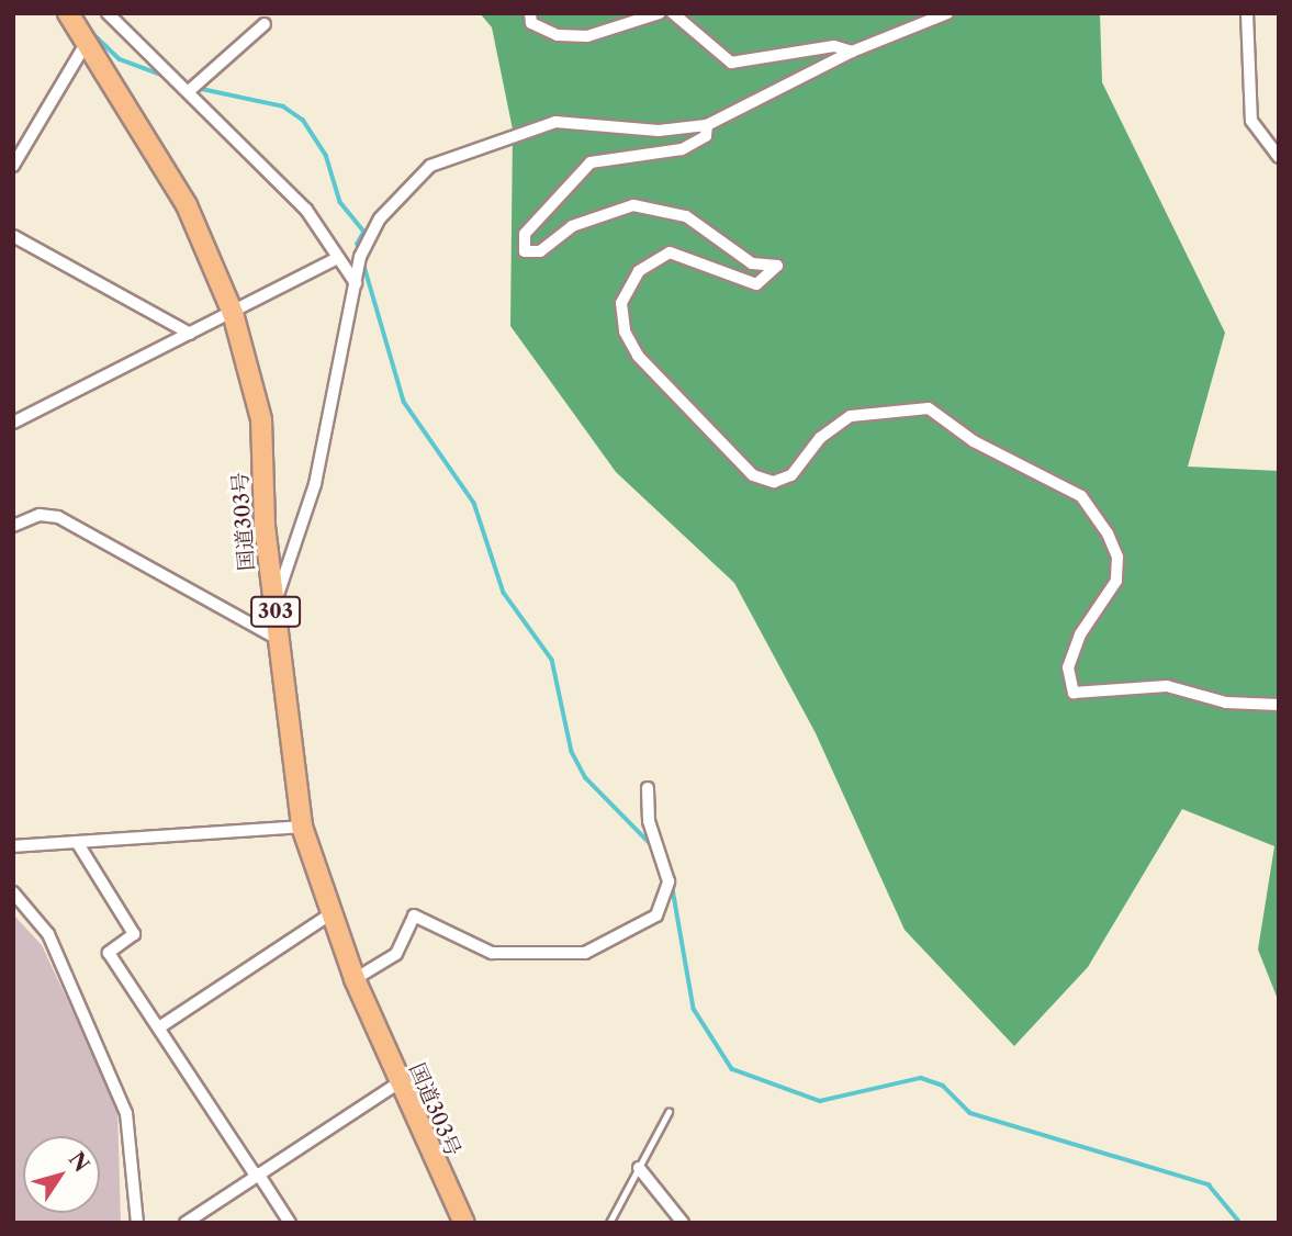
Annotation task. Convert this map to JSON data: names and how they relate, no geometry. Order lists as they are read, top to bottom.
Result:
{
  "streets": {
    "highway": ["国道303号", "303"]
  },
  "north": "top right"
}
